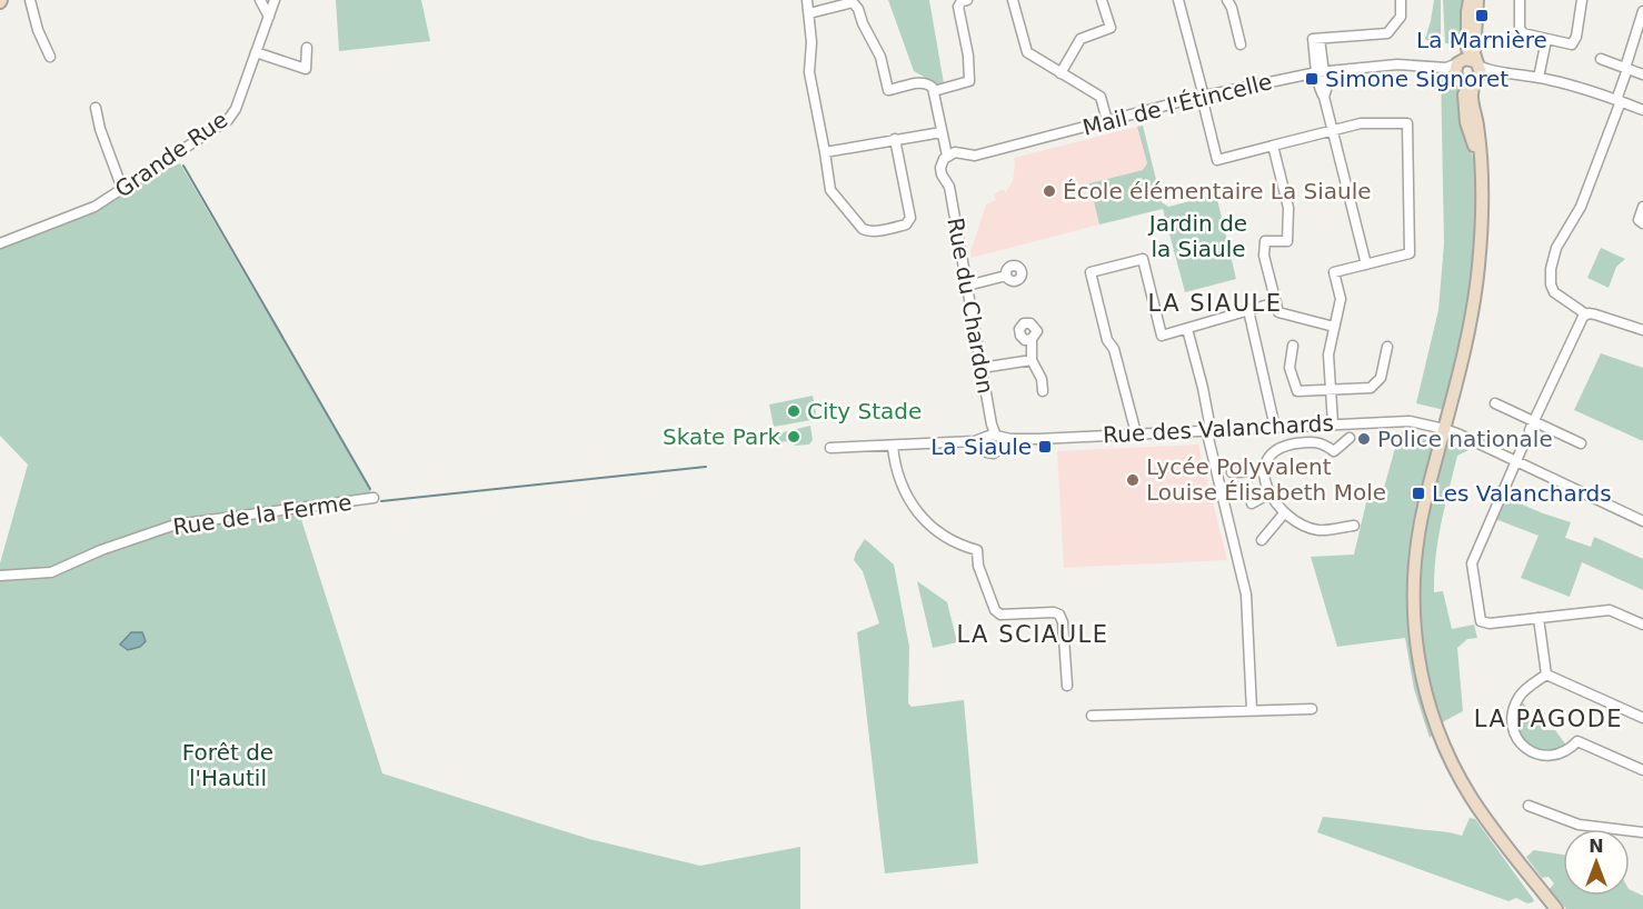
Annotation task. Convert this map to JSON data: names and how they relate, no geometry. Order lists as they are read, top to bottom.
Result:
{
  "streets": {
    "street": [
      "Mail de l'Étincelle",
      "Grande Rue",
      "Rue du Chardon",
      "Rue des Valanchards",
      "Rue de la Ferme"
    ]
  },
  "crossings": [
    ["Mail de l'Étincelle", "Rue du Chardon"],
    ["Rue du Chardon", "Rue des Valanchards"]
  ],
  "districts": ["LA SIAULE", "LA SCIAULE", "LA PAGODE"],
  "parks": ["Jardin de la Siaule", "Forêt de l'Hautil"],
  "places": {
    "transit": [
      "La Marnière",
      "Simone Signoret",
      "La Siaule",
      "Les Valanchards"
    ],
    "other": [
      "École élémentaire La Siaule",
      "City Stade",
      "Skate Park",
      "Police nationale",
      "Lycée Polyvalent Louise Élisabeth Mole"
    ]
  },
  "north": "top"
}
